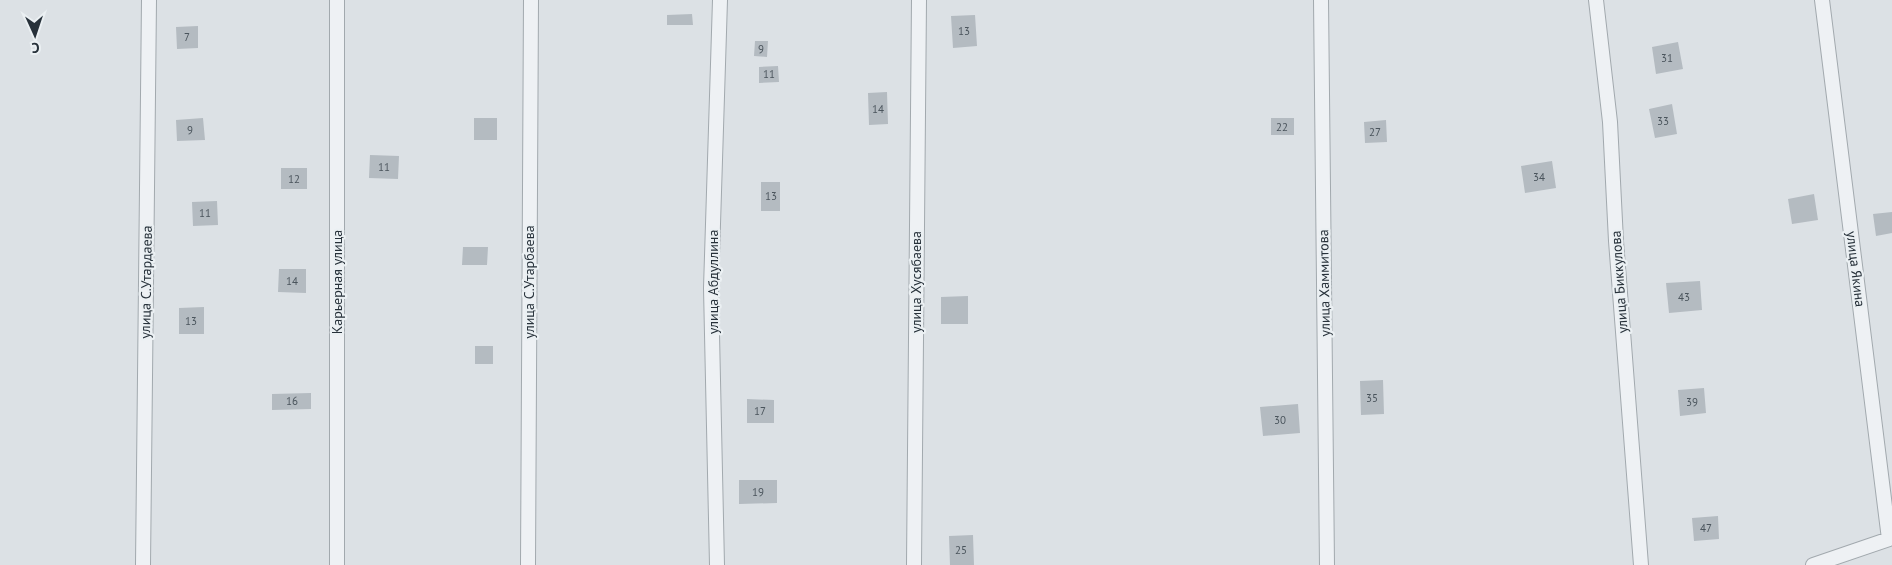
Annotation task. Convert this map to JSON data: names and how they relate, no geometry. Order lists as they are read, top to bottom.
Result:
{
  "streets": {
    "street": [
      "улица Якина",
      "улица С.Утардаева",
      "Карьерная улица",
      "улица С.Утарбаева",
      "улица Абдуллина",
      "улица Хусябаева",
      "улица Биккулова",
      "улица Хаммитова"
    ]
  },
  "house_numbers": [
    "13",
    "7",
    "9",
    "31",
    "11",
    "14",
    "33",
    "22",
    "9",
    "27",
    "11",
    "34",
    "12",
    "13",
    "11",
    "14",
    "43",
    "13",
    "35",
    "16",
    "39",
    "17",
    "30",
    "19",
    "47",
    "25"
  ],
  "north": "bottom"
}
